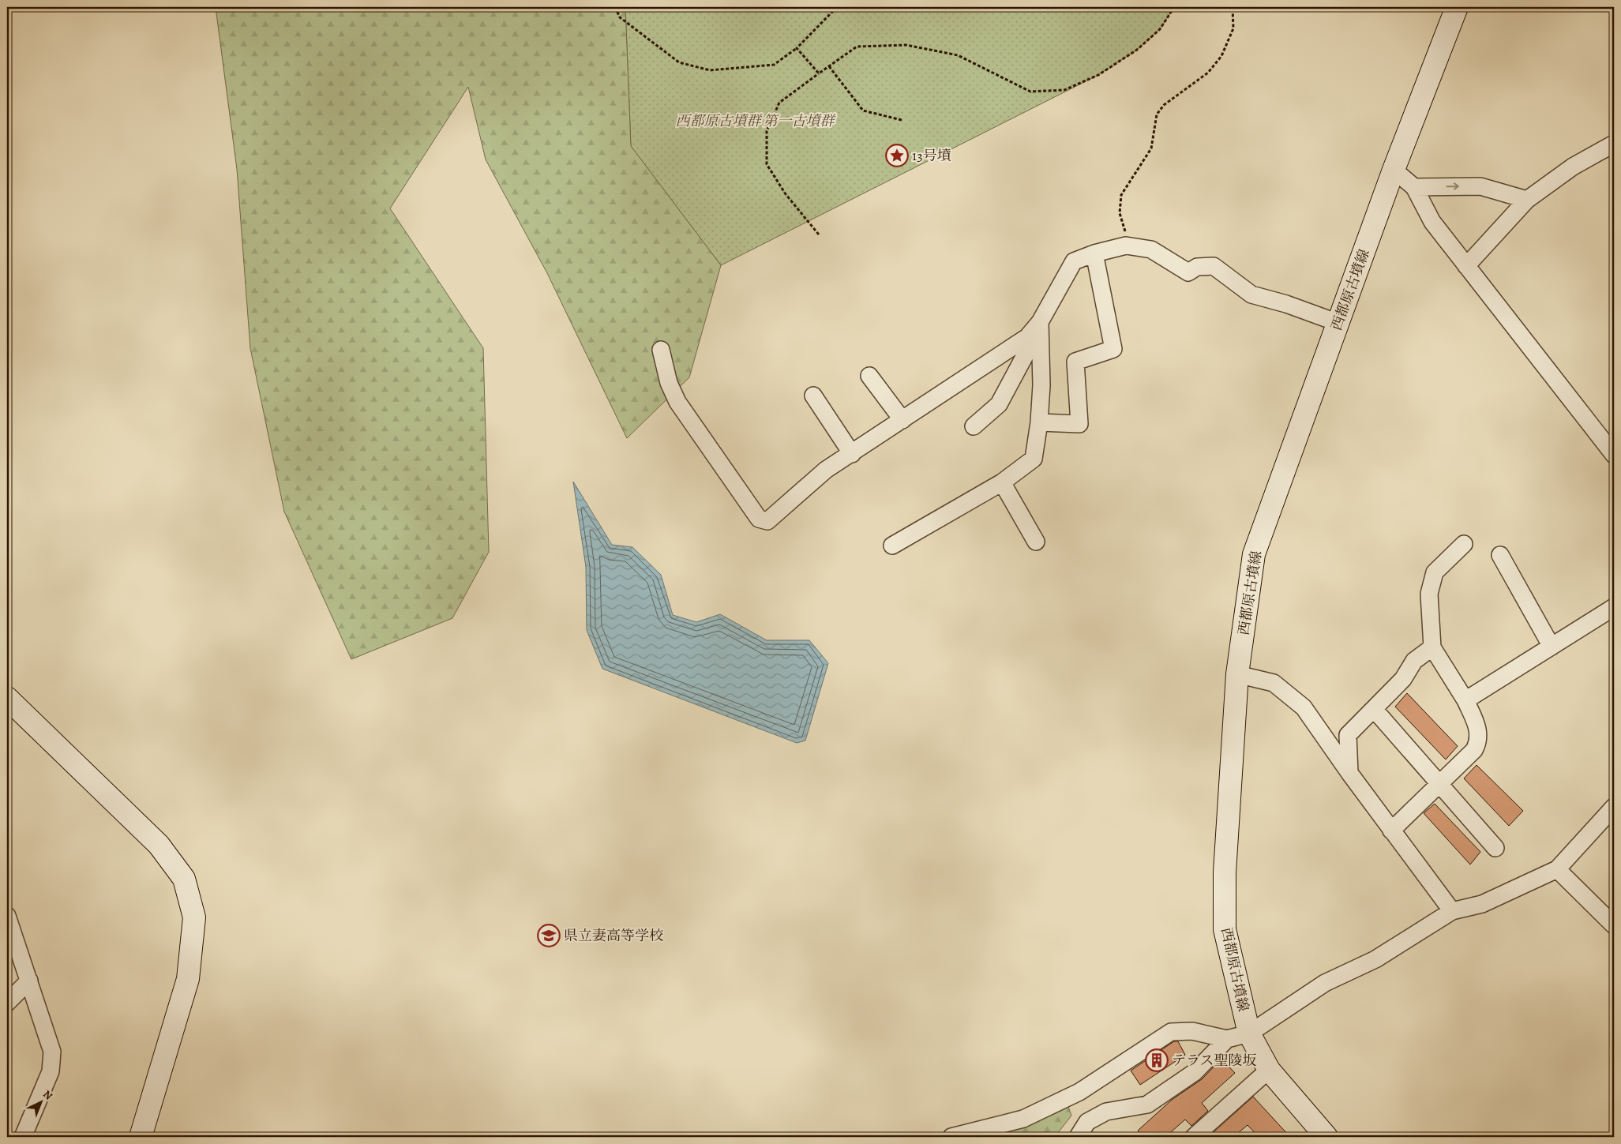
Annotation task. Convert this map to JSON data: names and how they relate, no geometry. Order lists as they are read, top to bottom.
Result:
{
  "streets": {
    "main road": ["西都原古墳線"]
  },
  "parks": ["西都原古墳群 第一古墳群"],
  "places": {
    "place": ["13号墳"],
    "school or university": ["県立妻高等学校"],
    "building": ["テラス聖陵坂"]
  },
  "north": "top right"
}
